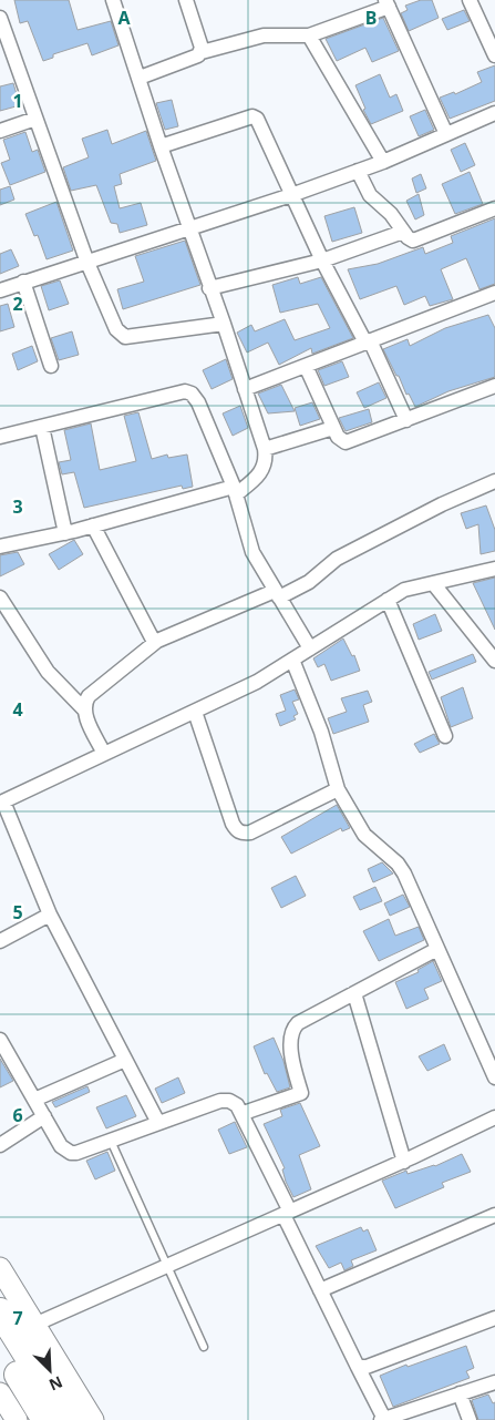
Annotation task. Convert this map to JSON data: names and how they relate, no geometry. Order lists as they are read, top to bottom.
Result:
{
  "north": "bottom right",
  "grid": {
    "columns": ["A", "B"],
    "rows": [
      "1",
      "2",
      "3",
      "4",
      "5",
      "6",
      "7"
    ]
  }
}
